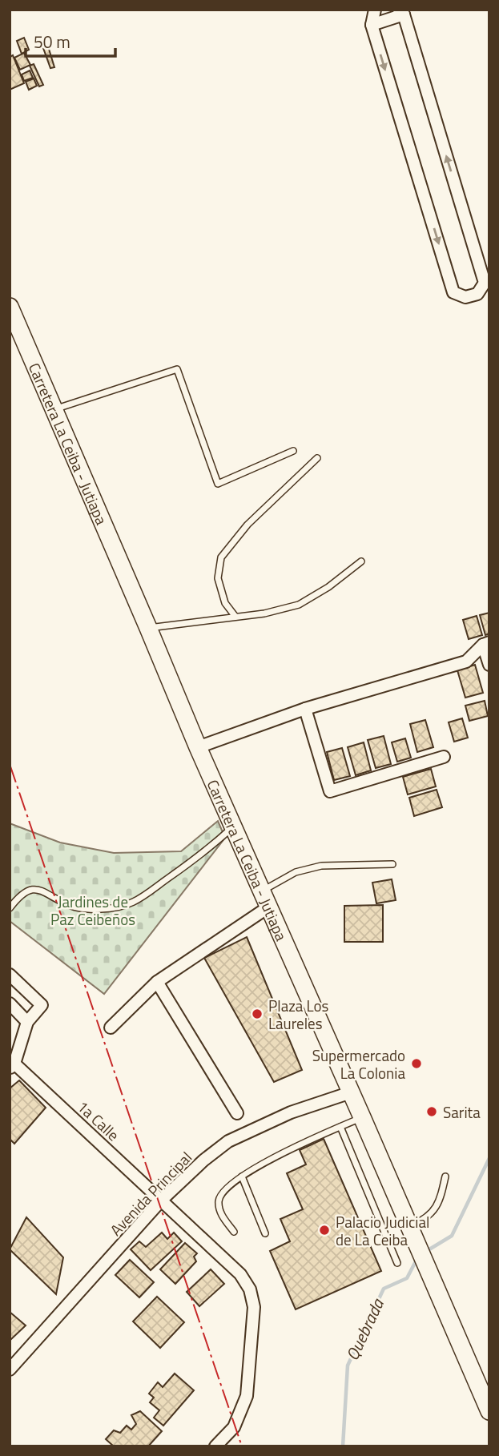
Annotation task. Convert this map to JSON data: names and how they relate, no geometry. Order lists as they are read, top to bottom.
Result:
{
  "streets": {
    "main road": ["Carretera La Ceiba - Jutiapa"],
    "street": ["1a Calle", "Avenida Principal"]
  },
  "crossings": [
    ["Carretera La Ceiba - Jutiapa", "Avenida Principal"],
    ["1a Calle", "Avenida Principal"]
  ],
  "water": ["Quebrada"],
  "parks": ["Jardines de Paz Ceibeños"],
  "places": [
    "Plaza Los Laureles",
    "Supermercado La Colonia",
    "Sarita",
    "Palacio Judicial de La Ceiba"
  ],
  "scale_bar": "50 m"
}
